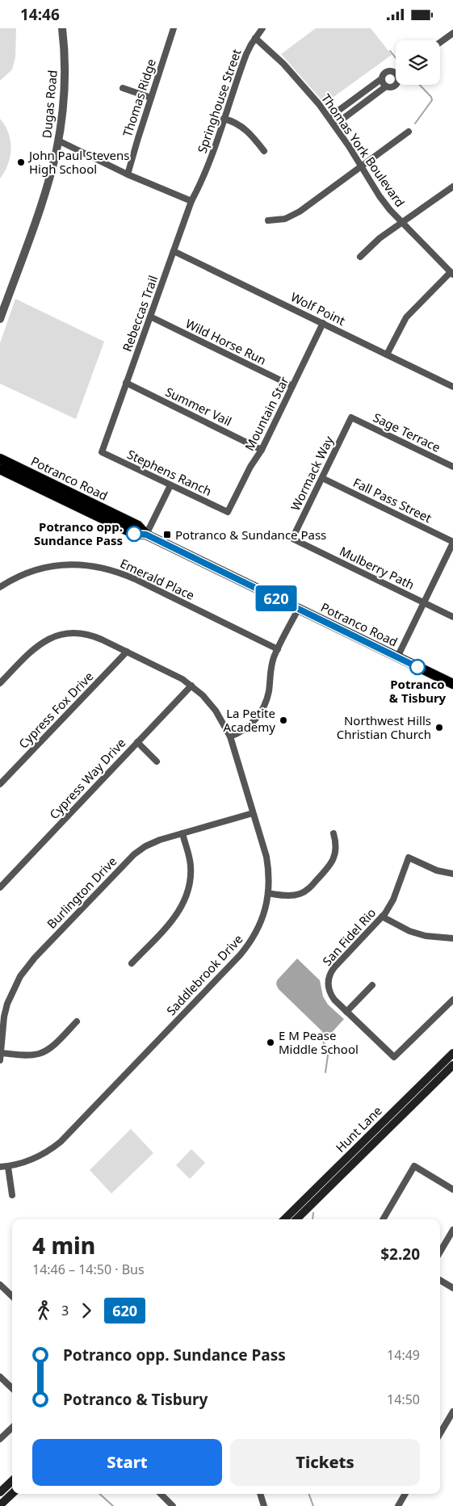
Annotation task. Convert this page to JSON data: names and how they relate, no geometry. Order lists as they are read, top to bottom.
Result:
{
  "streets": {
    "main road": ["Potranco Road", "Hunt Lane"],
    "street": [
      "Thomas Ridge",
      "Springhouse Street",
      "Dugas Road",
      "Thomas York Boulevard",
      "Wolf Point",
      "Rebeccas Trail",
      "Wild Horse Run",
      "Summer Vail",
      "Mountain Star",
      "Sage Terrace",
      "Stephens Ranch",
      "Wormack Way",
      "Fall Pass Street",
      "Mulberry Path",
      "Emerald Place",
      "Cypress Fox Drive",
      "Cypress Way Drive",
      "Burlington Drive",
      "San Fidel Rio",
      "Saddlebrook Drive"
    ]
  },
  "crossings": [
    ["Springhouse Street", "Thomas York Boulevard"],
    ["Springhouse Street", "Rebeccas Trail"],
    ["Wolf Point", "Rebeccas Trail"],
    ["Wolf Point", "Mountain Star"],
    ["Rebeccas Trail", "Wild Horse Run"],
    ["Rebeccas Trail", "Summer Vail"],
    ["Rebeccas Trail", "Stephens Ranch"],
    ["Wild Horse Run", "Mountain Star"],
    ["Summer Vail", "Mountain Star"],
    ["Mountain Star", "Stephens Ranch"],
    ["Sage Terrace", "Wormack Way"],
    ["Wormack Way", "Fall Pass Street"],
    ["Wormack Way", "Mulberry Path"],
    ["Cypress Fox Drive", "Saddlebrook Drive"],
    ["Cypress Way Drive", "Saddlebrook Drive"],
    ["Burlington Drive", "Saddlebrook Drive"]
  ],
  "places": {
    "other": [
      "John Paul Stevens High School",
      "Potranco opp. Sundance Pass",
      "Potranco & Tisbury",
      "La Petite Academy",
      "Northwest Hills Christian Church",
      "E M Pease Middle School"
    ],
    "transit": ["Potranco & Sundance Pass"]
  },
  "lines": ["bus line 620"],
  "page": {
    "status": "14:46",
    "on_map": "620",
    "heading": ["4 min", "14:46 – 14:50 · Bus", "$2.20"],
    "legs": ["3", "620"],
    "list": [
      {
        "name": "Potranco opp. Sundance Pass",
        "value": "14:49"
      },
      {
        "name": "Potranco & Tisbury",
        "value": "14:50"
      }
    ],
    "buttons": ["Start", "Tickets"]
  }
}
